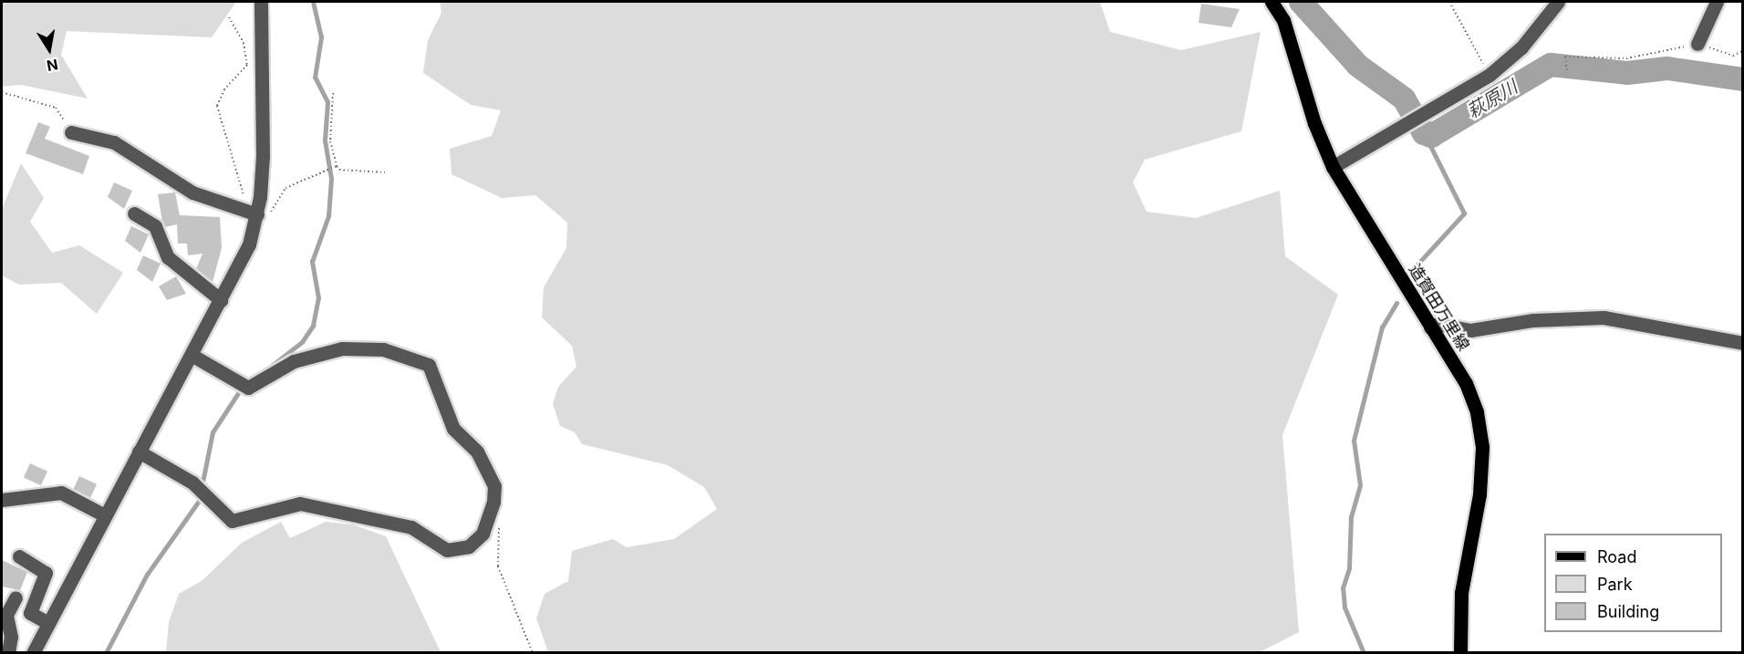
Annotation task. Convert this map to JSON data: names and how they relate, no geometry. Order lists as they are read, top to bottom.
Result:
{
  "streets": {
    "main road": ["造賀田万里線"]
  },
  "water": ["萩原川"],
  "legend": ["Road", "Park", "Building"],
  "north": "bottom"
}
